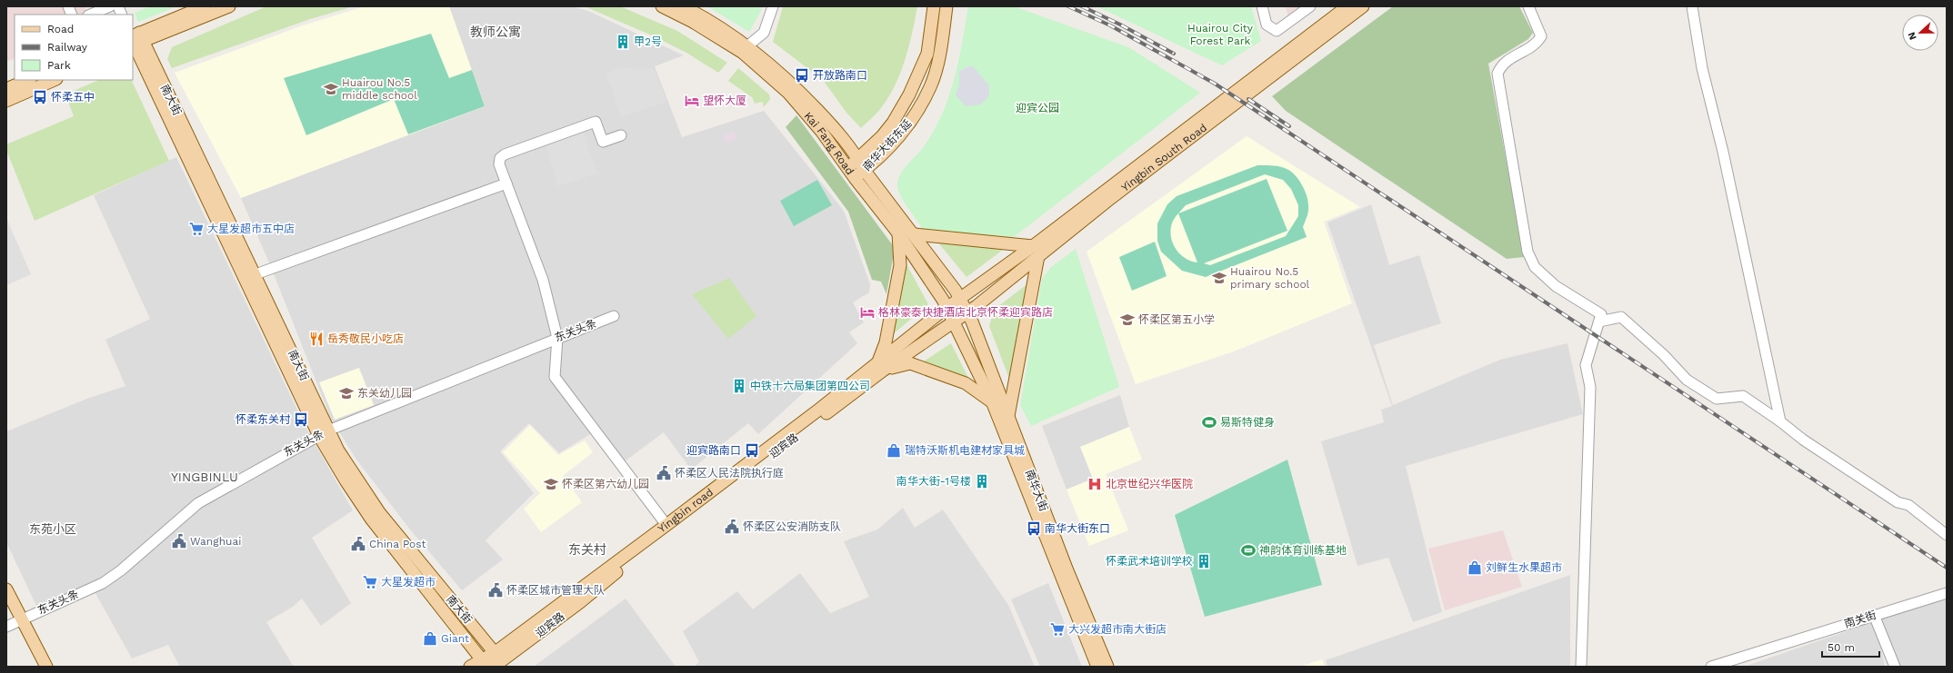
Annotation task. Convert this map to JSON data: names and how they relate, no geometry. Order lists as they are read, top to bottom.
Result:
{
  "streets": {
    "main road": [
      "南大街",
      "Kai Fang Road",
      "南华大街东延",
      "Yingbin South Road",
      "迎宾路",
      "南华大街",
      "Yingbin road"
    ],
    "street": ["东关头条", "南关街"]
  },
  "crossings": [
    ["南大街", "东关头条"],
    ["南大街", "迎宾路"],
    ["南大街", "Yingbin road"],
    ["Kai Fang Road", "南华大街东延"],
    ["Kai Fang Road", "Yingbin South Road"],
    ["Kai Fang Road", "迎宾路"],
    ["Kai Fang Road", "南华大街"],
    ["Kai Fang Road", "Yingbin road"],
    ["Yingbin South Road", "迎宾路"],
    ["Yingbin South Road", "南华大街"],
    ["Yingbin South Road", "Yingbin road"],
    ["迎宾路", "南华大街"],
    ["迎宾路", "Yingbin road"]
  ],
  "districts": [
    "教师公寓",
    "YINGBINLU",
    "东苑小区",
    "东关村"
  ],
  "parks": ["Huairou City Forest Park", "迎宾公园"],
  "places": {
    "building": [
      "甲2号",
      "中铁十六局集团第四公司",
      "南华大街-1号楼",
      "怀柔武术培训学校"
    ],
    "bus stop": [
      "开放路南口",
      "怀柔五中",
      "怀柔东关村",
      "迎宾路南口",
      "南华大街东口"
    ],
    "school or university": [
      "Huairou No.5 middle school",
      "Huairou No.5 primary school",
      "怀柔区第五小学",
      "东关幼儿园",
      "怀柔区第六幼儿园"
    ],
    "hotel": ["望怀大厦", "格林豪泰快捷酒店北京怀柔迎宾路店"],
    "supermarket": ["大星发超市五中店", "大星发超市", "大兴发超市南大街店"],
    "restaurant": ["岳秀敬民小吃店"],
    "sports": ["易斯特健身", "神韵体育训练基地"],
    "shop": ["瑞特沃斯机电建材家具城", "刘鲜生水果超市", "Giant"],
    "public building": [
      "怀柔区人民法院执行庭",
      "怀柔区公安消防支队",
      "Wanghuai",
      "China Post",
      "怀柔区城市管理大队"
    ],
    "hospital": ["北京世纪兴华医院"]
  },
  "legend": ["Road", "Railway", "Park"],
  "scale_bar": "50 m",
  "north": "left"
}
